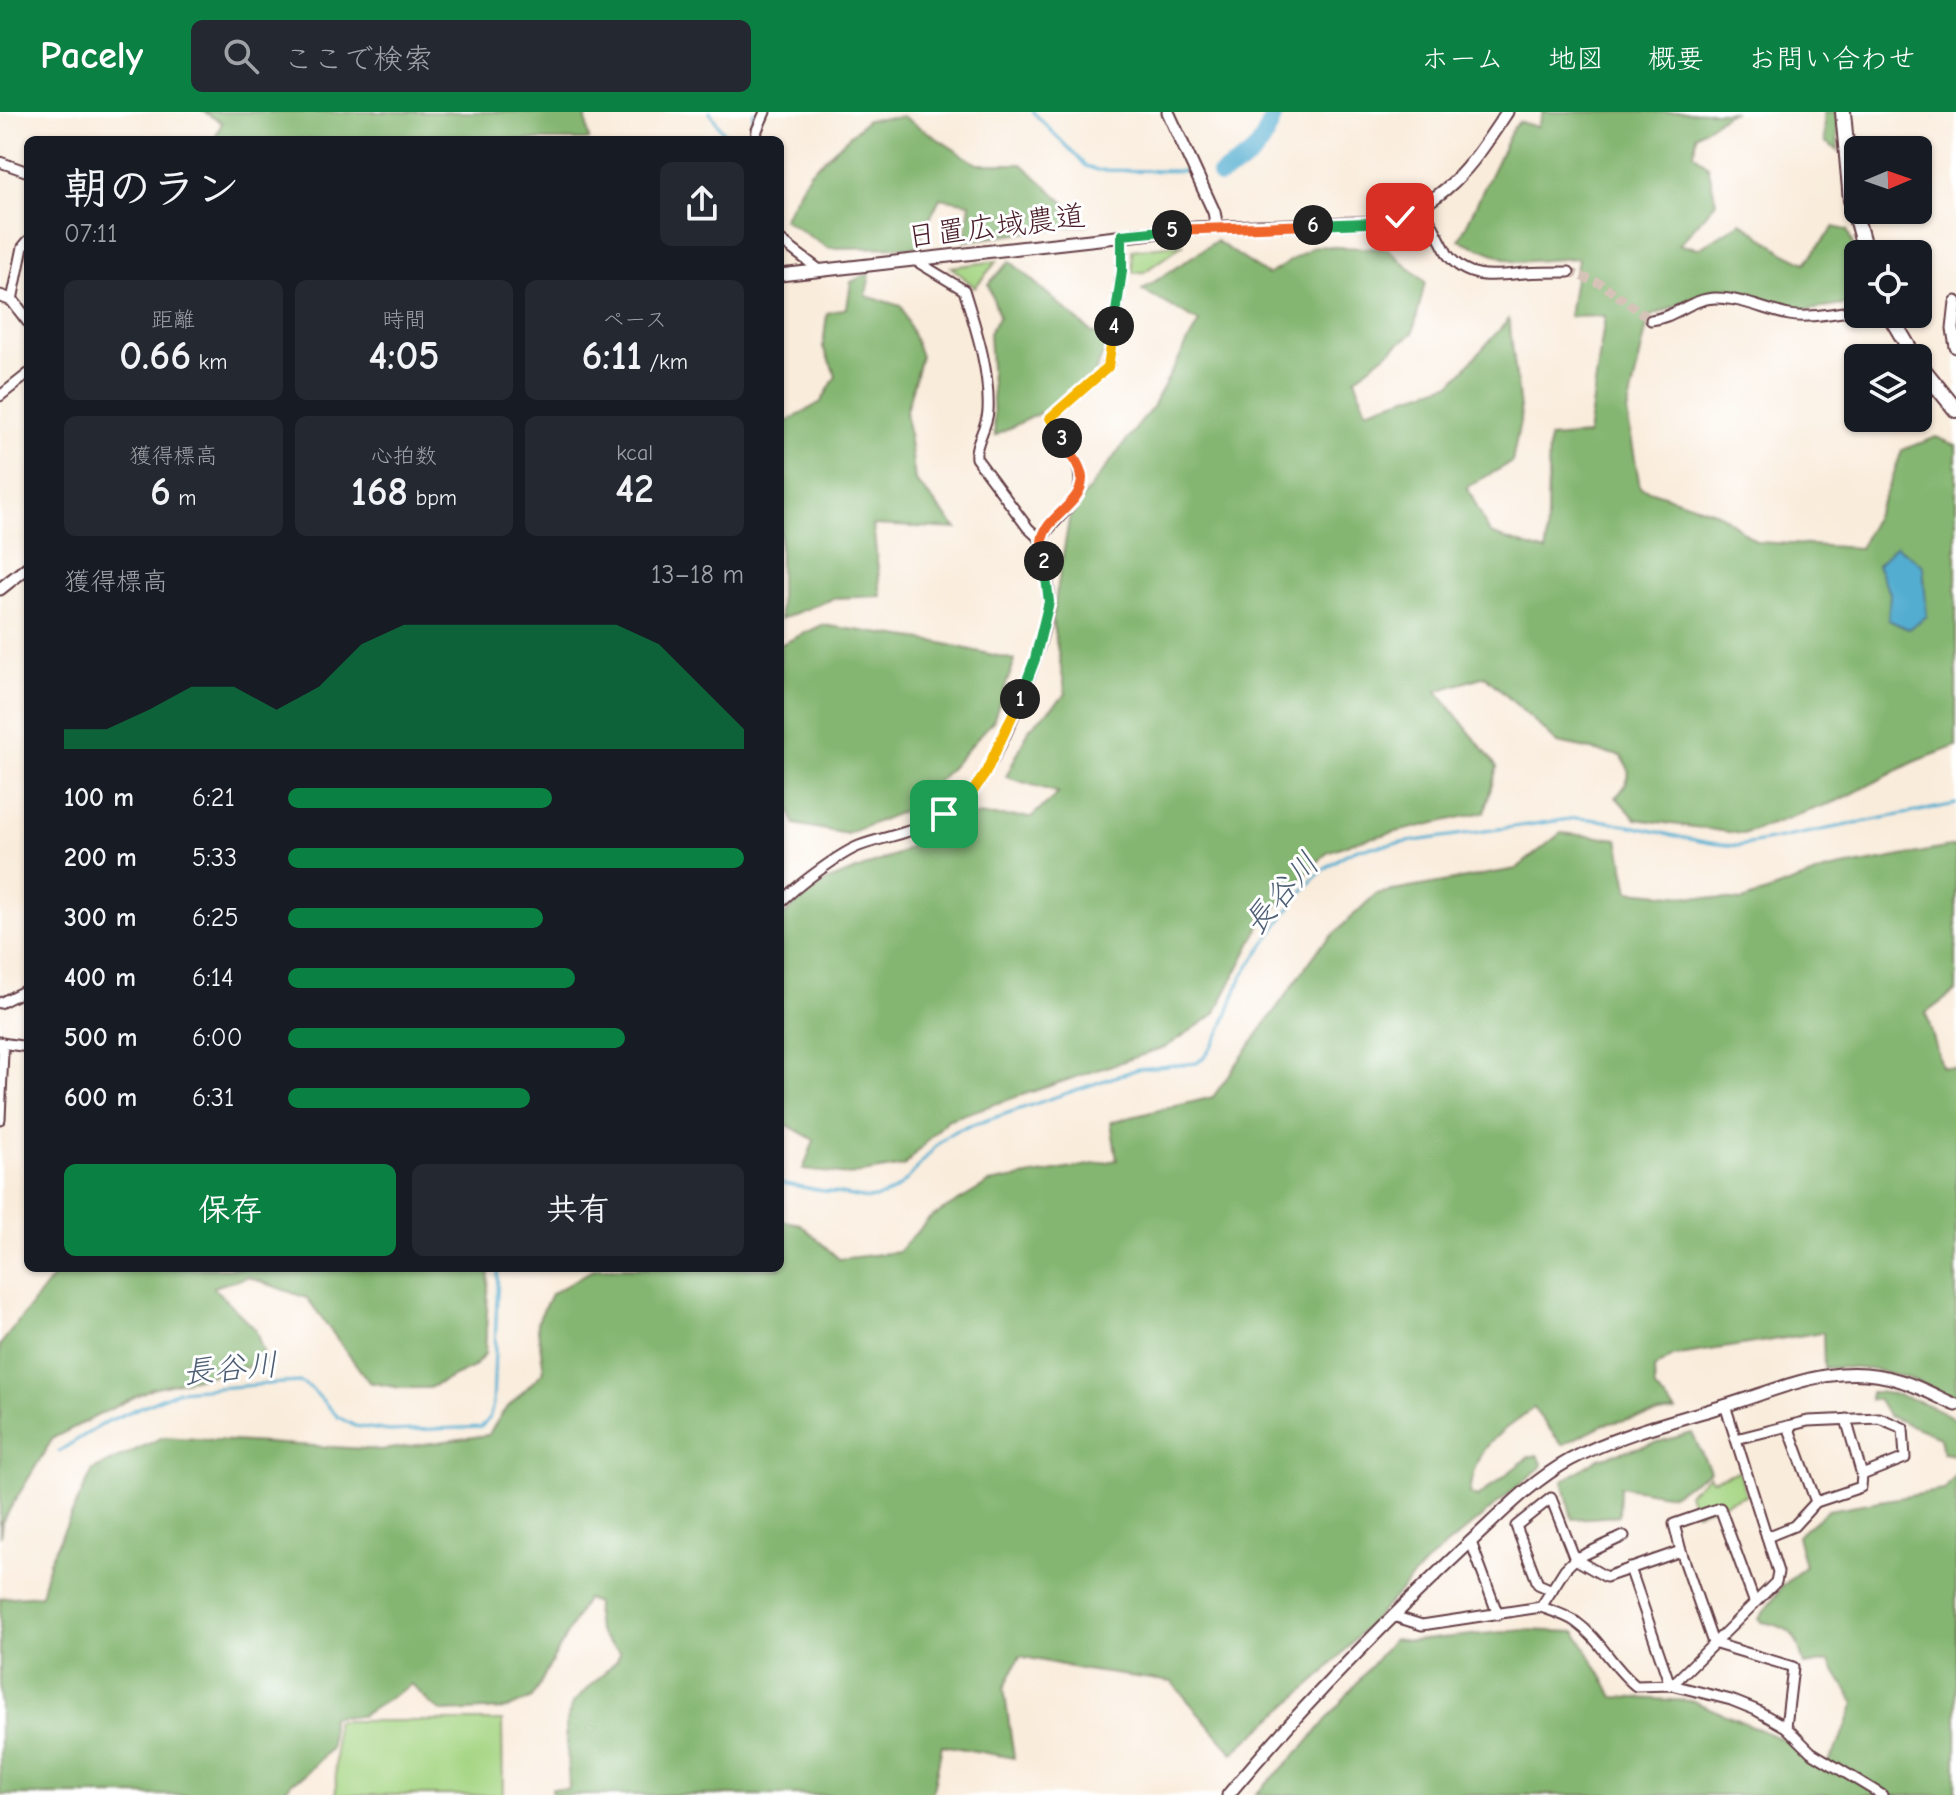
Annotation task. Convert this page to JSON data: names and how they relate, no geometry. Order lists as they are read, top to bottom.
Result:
{
  "streets": {
    "street": ["日置広域農道"]
  },
  "water": ["長谷川"],
  "north": "right",
  "page": {
    "header": "Pacely",
    "search": "ここで検索",
    "nav": [
      "ホーム",
      "地図",
      "概要",
      "お問い合わせ"
    ],
    "heading": ["朝のラン", "07:11"],
    "pins": [
      "6",
      "5",
      "4",
      "3",
      "2",
      "1"
    ],
    "stats": [
      ["距離", "0.66 km"],
      ["時間", "4:05"],
      ["ペース", "6:11 /km"],
      ["獲得標高", "6 m"],
      ["心拍数", "168 bpm"],
      ["kcal", "42"]
    ],
    "chart": ["獲得標高", "13–18 m"],
    "list": [
      {
        "name": "100 m",
        "note": "6:21"
      },
      {
        "name": "200 m",
        "note": "5:33"
      },
      {
        "name": "300 m",
        "note": "6:25"
      },
      {
        "name": "400 m",
        "note": "6:14"
      },
      {
        "name": "500 m",
        "note": "6:00"
      },
      {
        "name": "600 m",
        "note": "6:31"
      }
    ],
    "buttons": ["保存", "共有"]
  }
}
